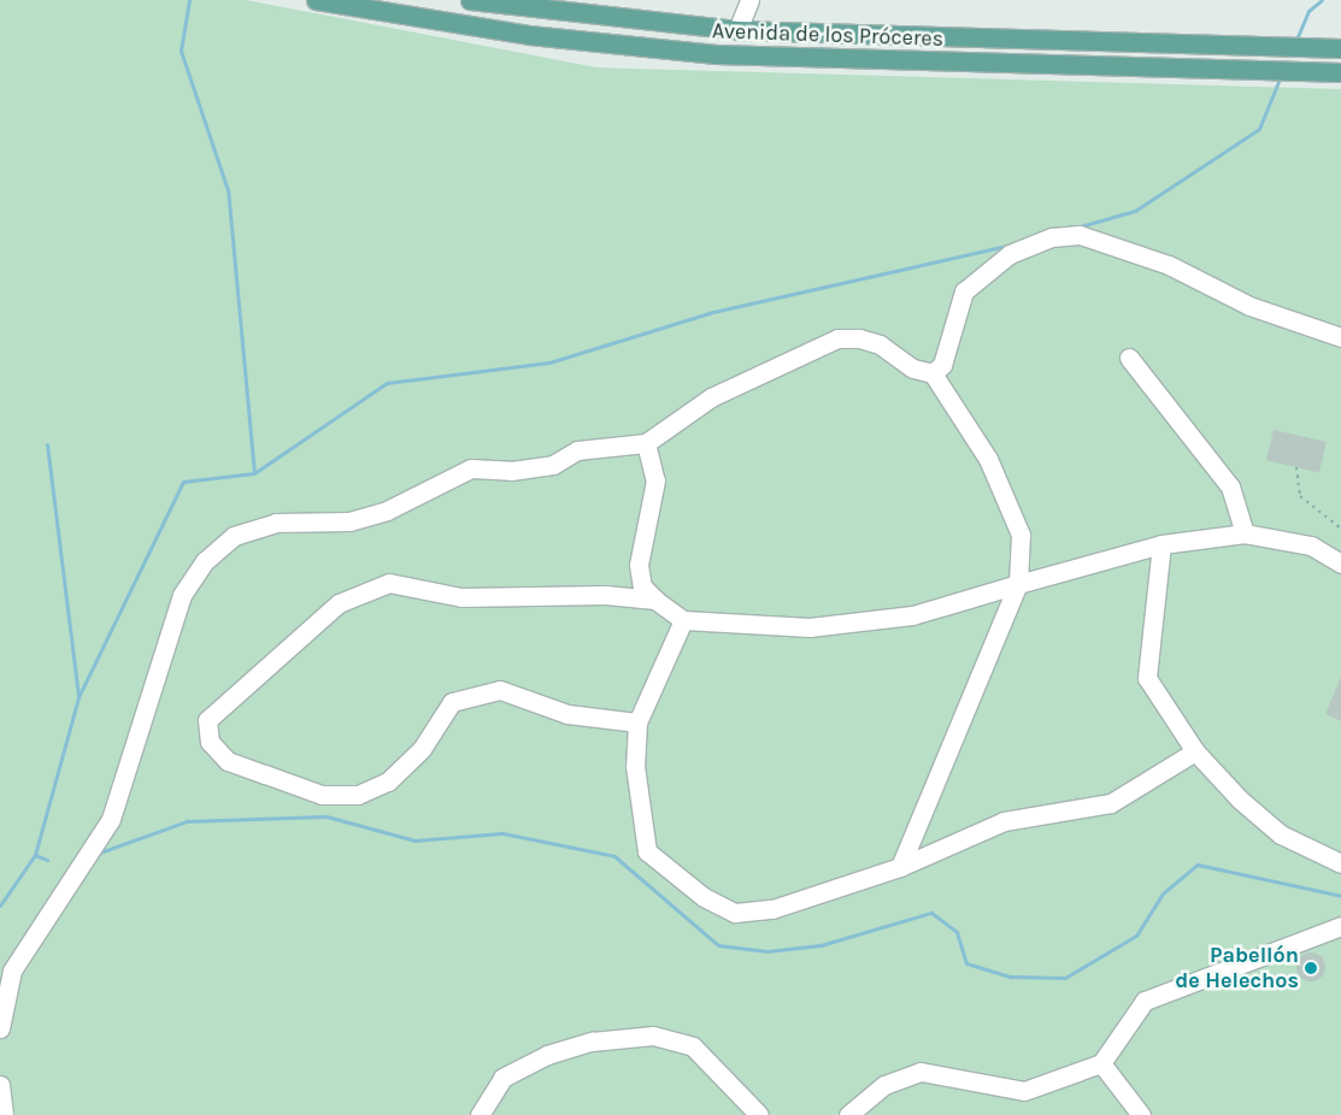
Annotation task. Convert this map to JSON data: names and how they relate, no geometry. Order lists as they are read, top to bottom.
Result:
{
  "streets": {
    "main road": ["Avenida de los Próceres"]
  },
  "places": ["Pabellón de Helechos"]
}
